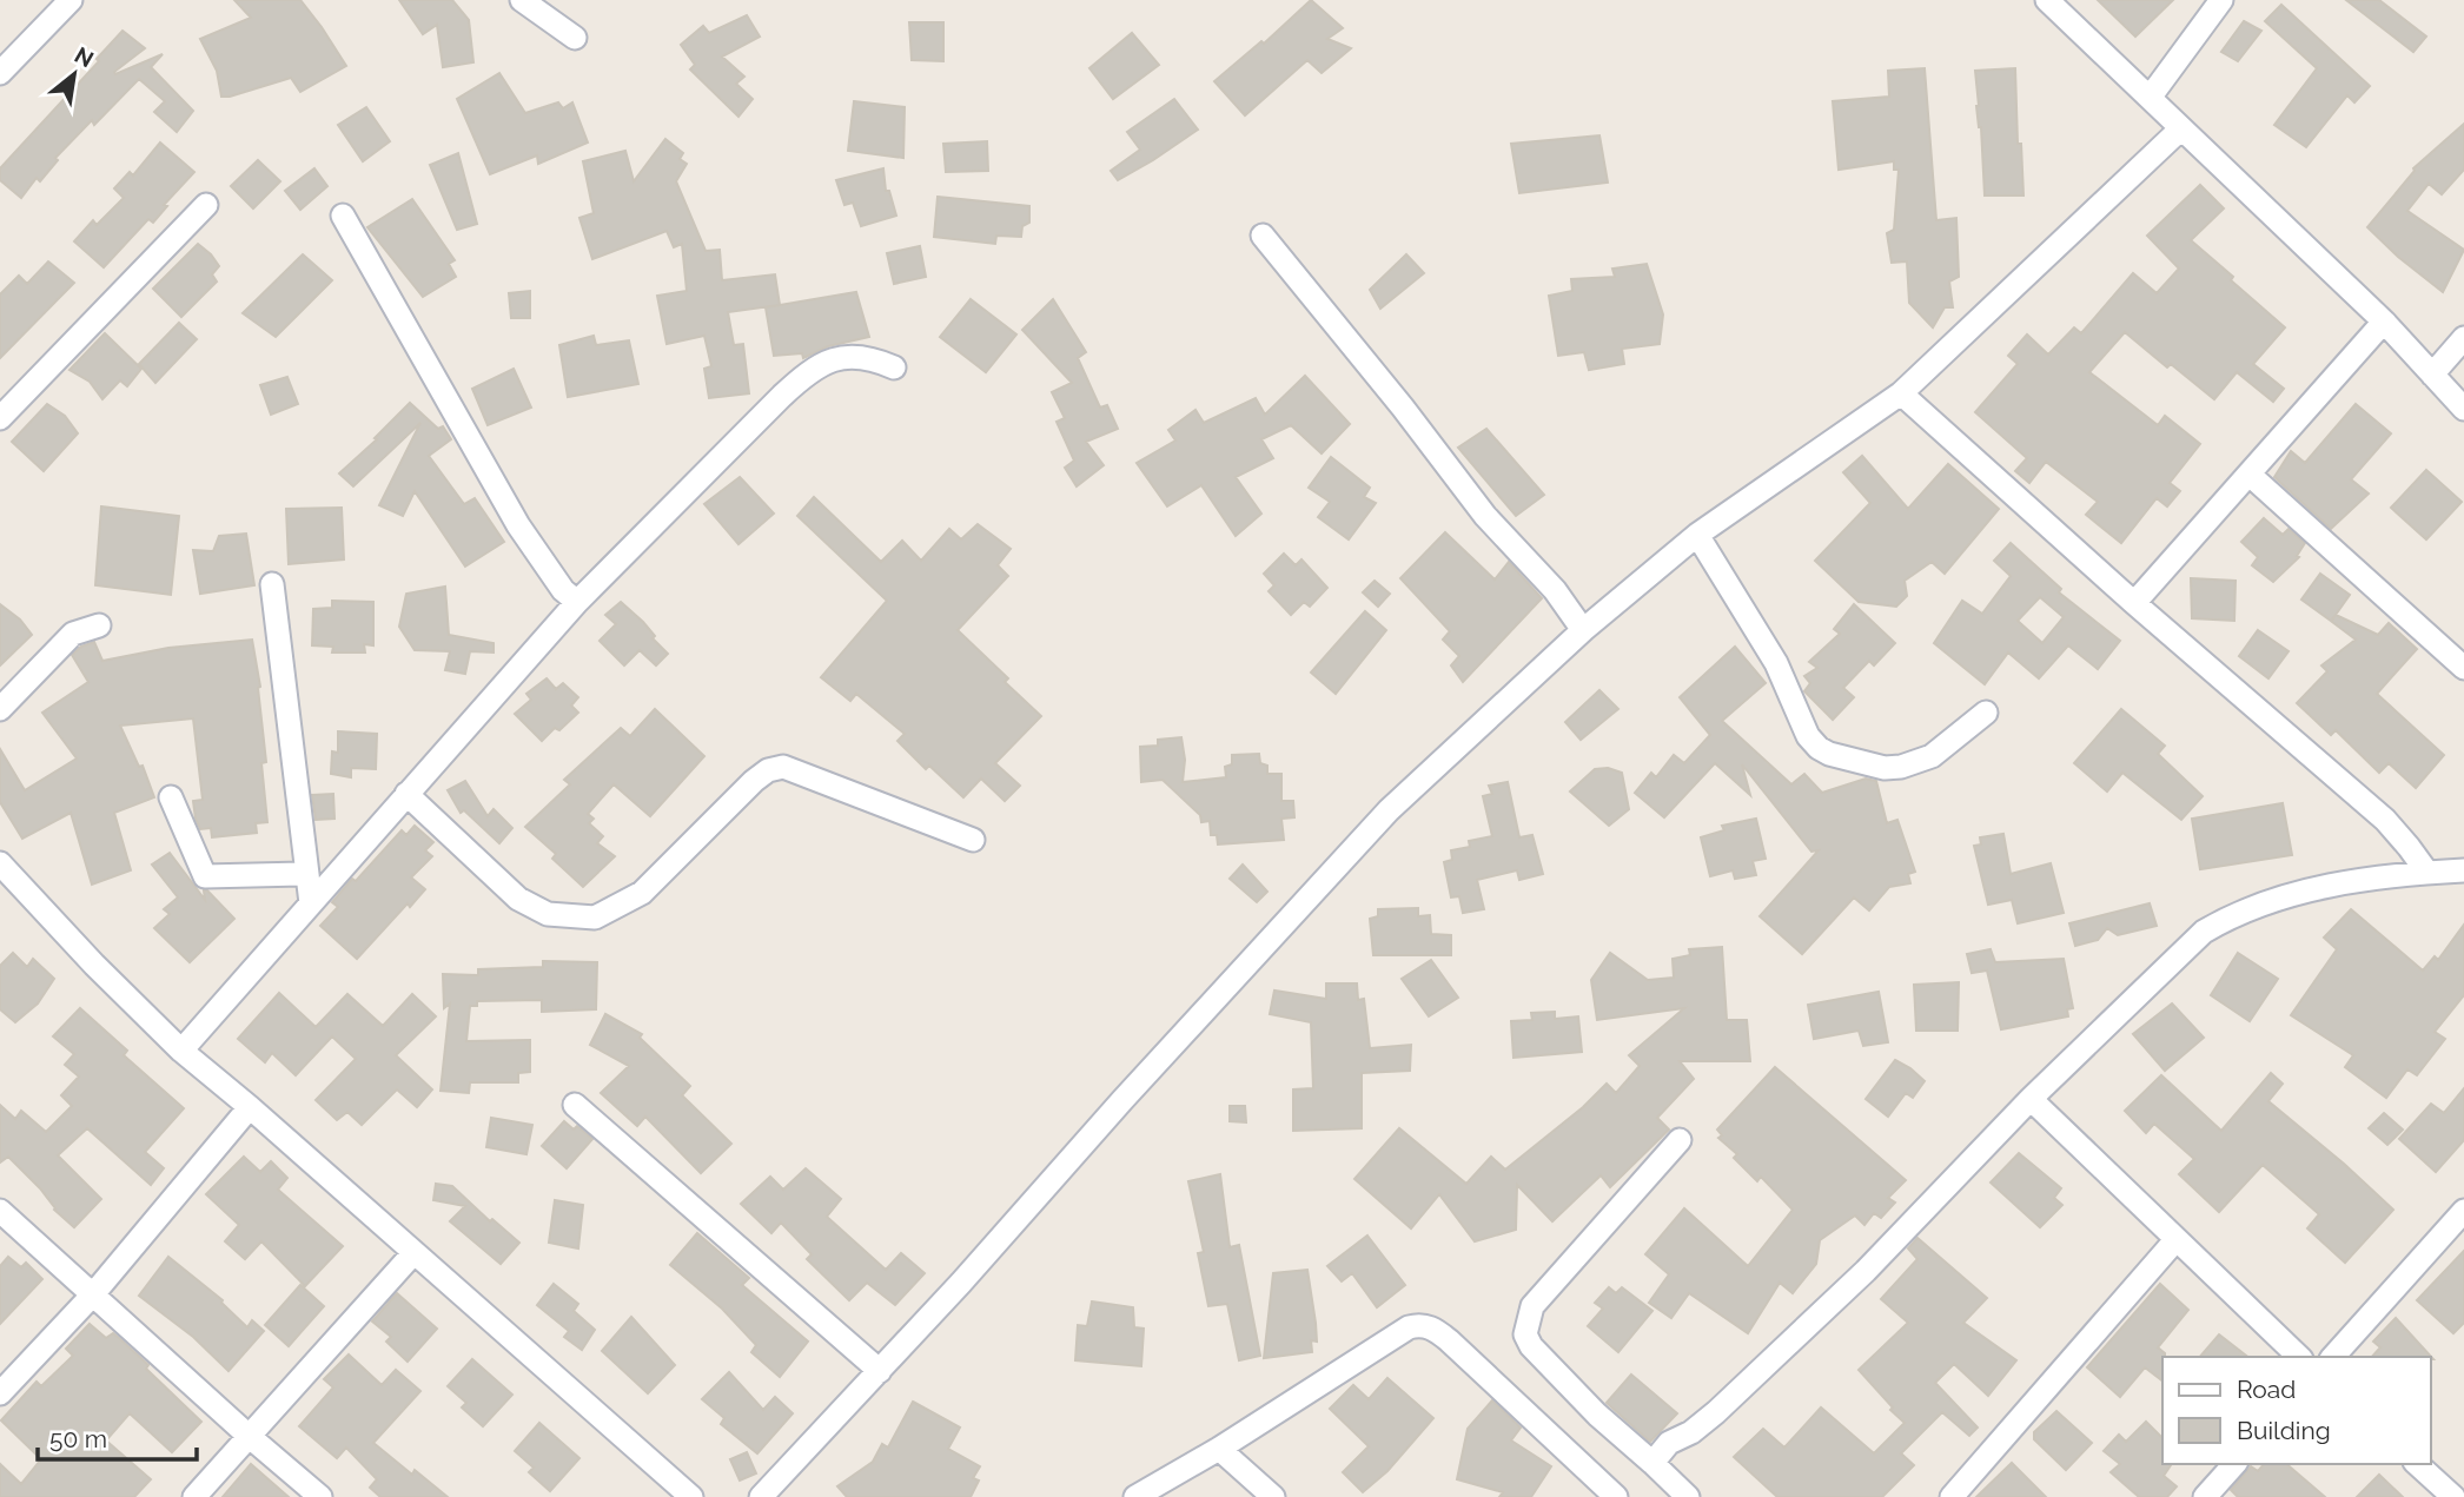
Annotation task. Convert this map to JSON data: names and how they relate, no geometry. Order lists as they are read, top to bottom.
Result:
{
  "legend": ["Road", "Building"],
  "scale_bar": "50 m",
  "north": "top right"
}
